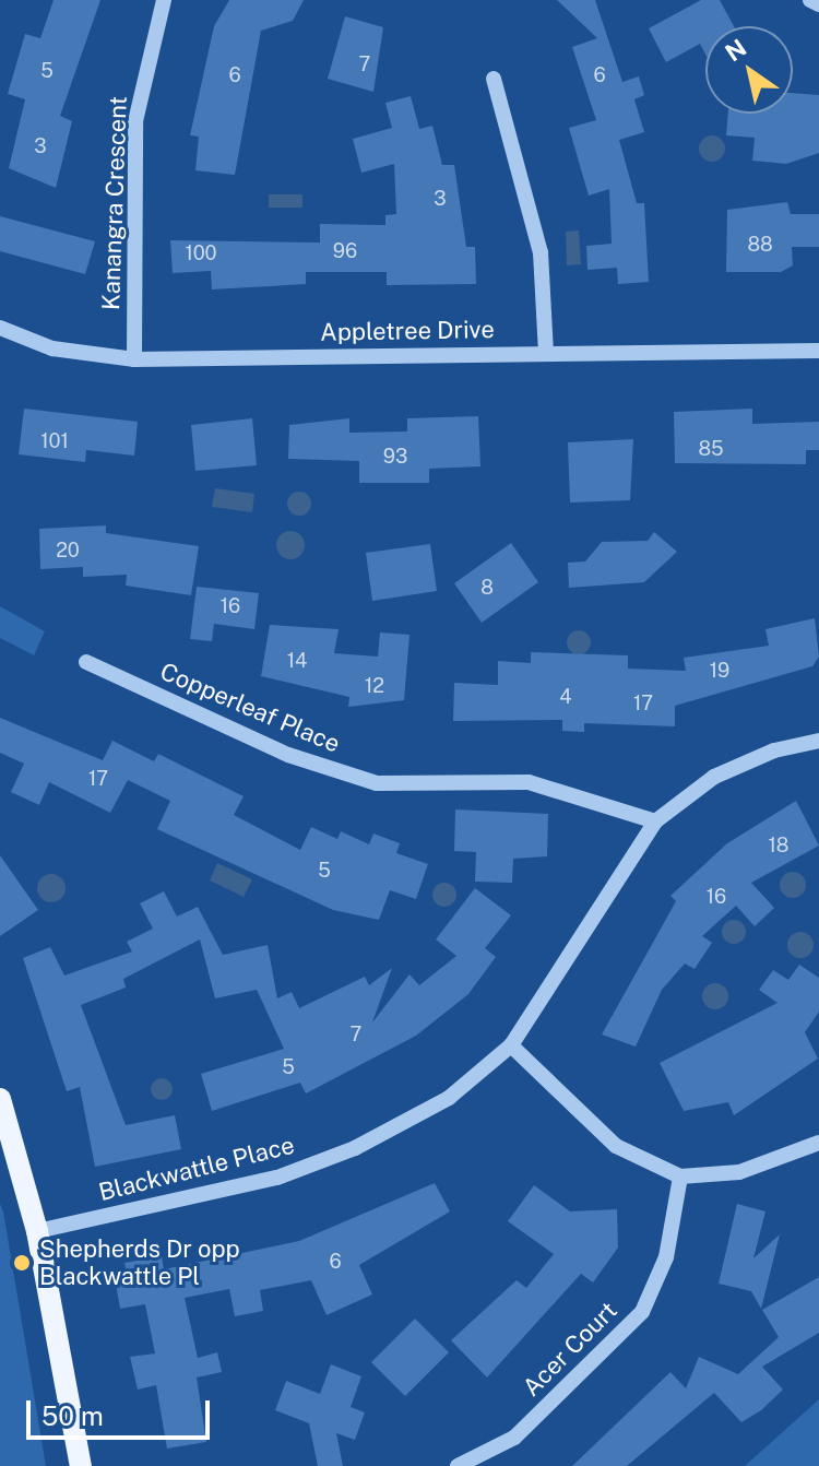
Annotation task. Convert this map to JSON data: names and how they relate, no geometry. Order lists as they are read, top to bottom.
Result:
{
  "streets": {
    "street": [
      "Kanangra Crescent",
      "Appletree Drive",
      "Copperleaf Place",
      "Blackwattle Place",
      "Acer Court"
    ]
  },
  "crossings": [
    ["Kanangra Crescent", "Appletree Drive"],
    ["Copperleaf Place", "Blackwattle Place"]
  ],
  "places": ["Shepherds Dr opp Blackwattle Pl"],
  "house_numbers": [
    "7",
    "5",
    "6",
    "6",
    "3",
    "3",
    "88",
    "96",
    "100",
    "101",
    "85",
    "93",
    "20",
    "8",
    "16",
    "14",
    "19",
    "12",
    "4",
    "17",
    "17",
    "18",
    "5",
    "16",
    "7",
    "5",
    "6"
  ],
  "scale_bar": "50 m",
  "north": "top left"
}
